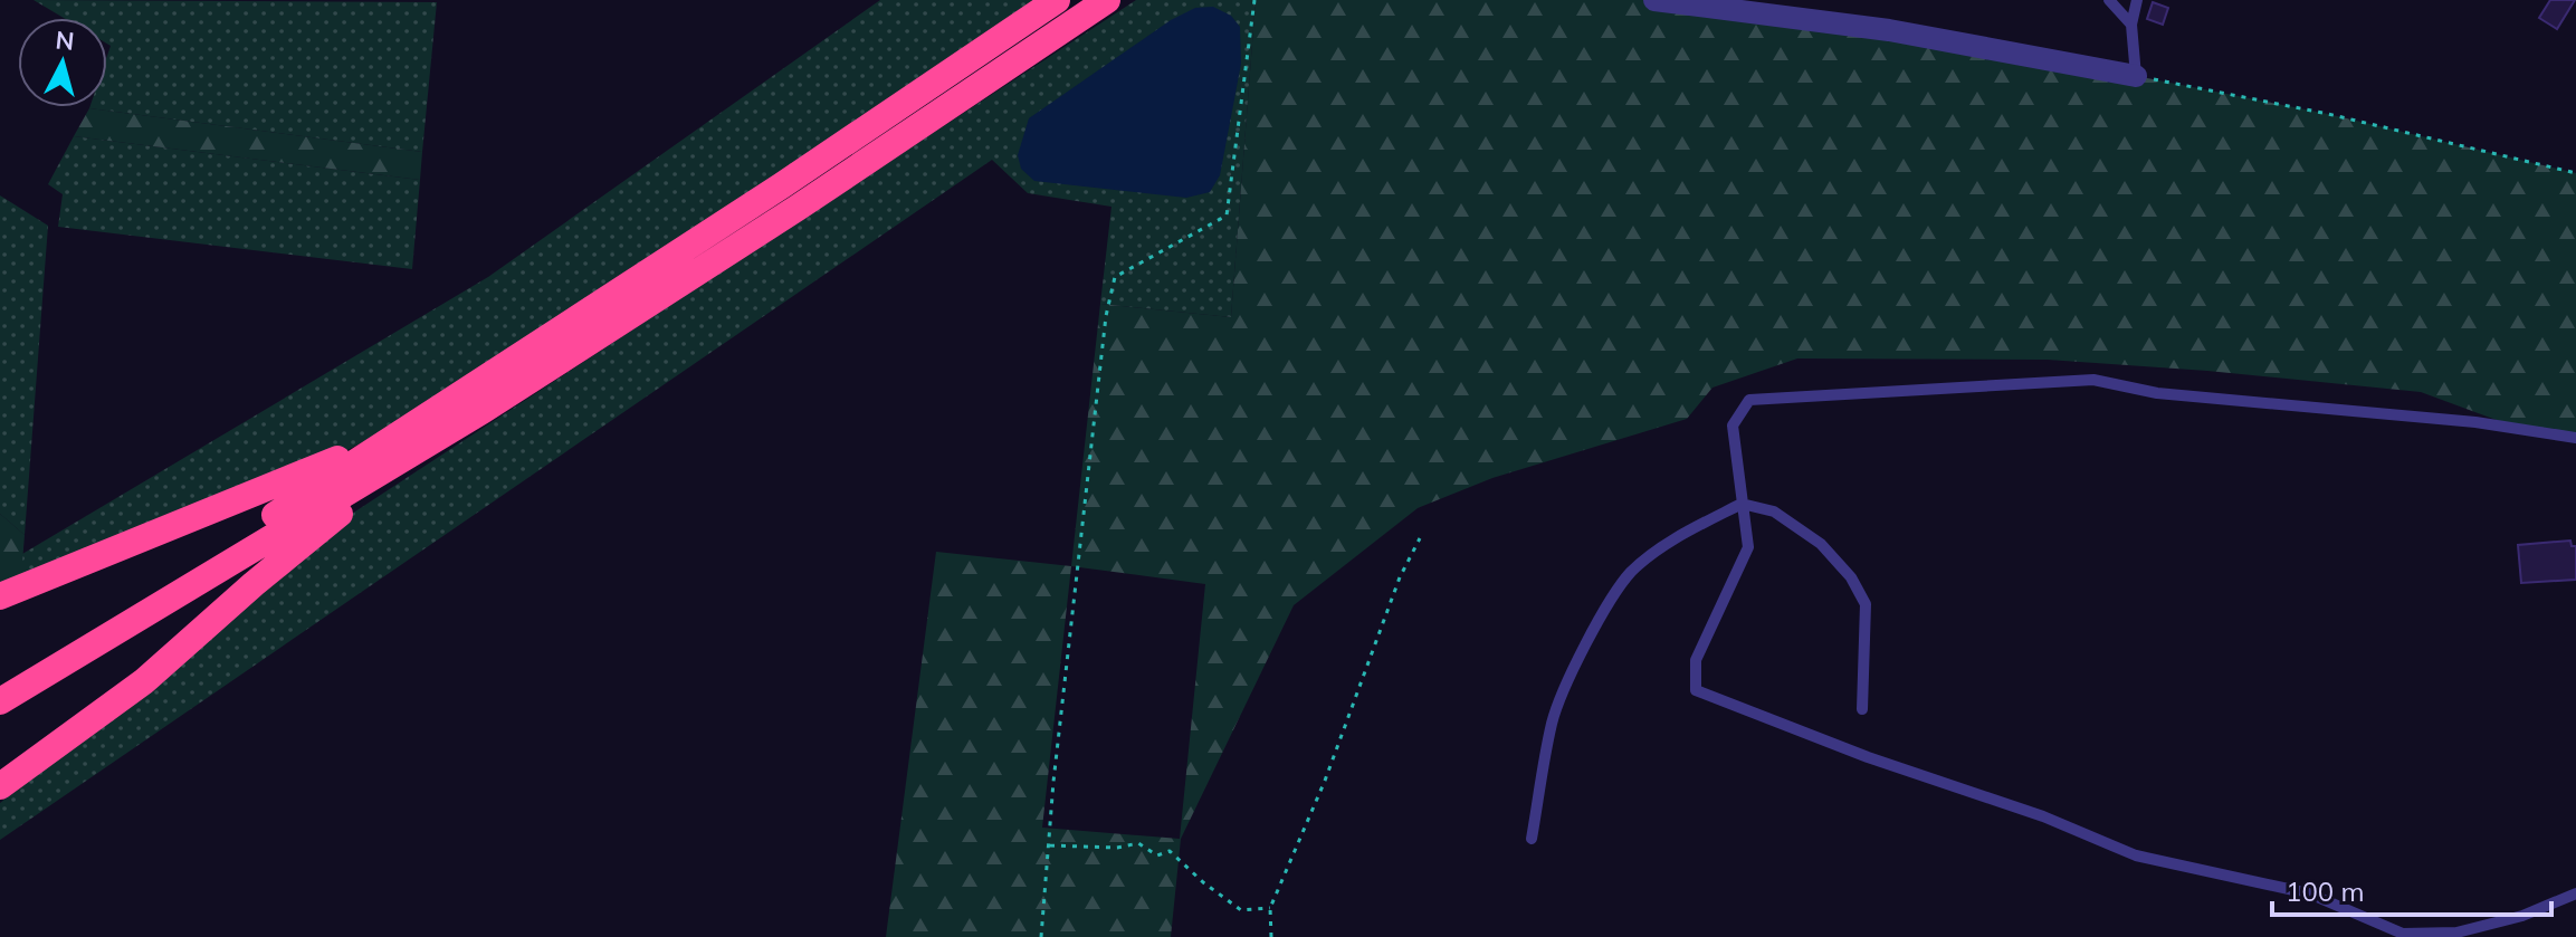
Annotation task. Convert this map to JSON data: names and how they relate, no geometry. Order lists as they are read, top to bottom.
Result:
{
  "scale_bar": "100 m",
  "north": "top"
}
